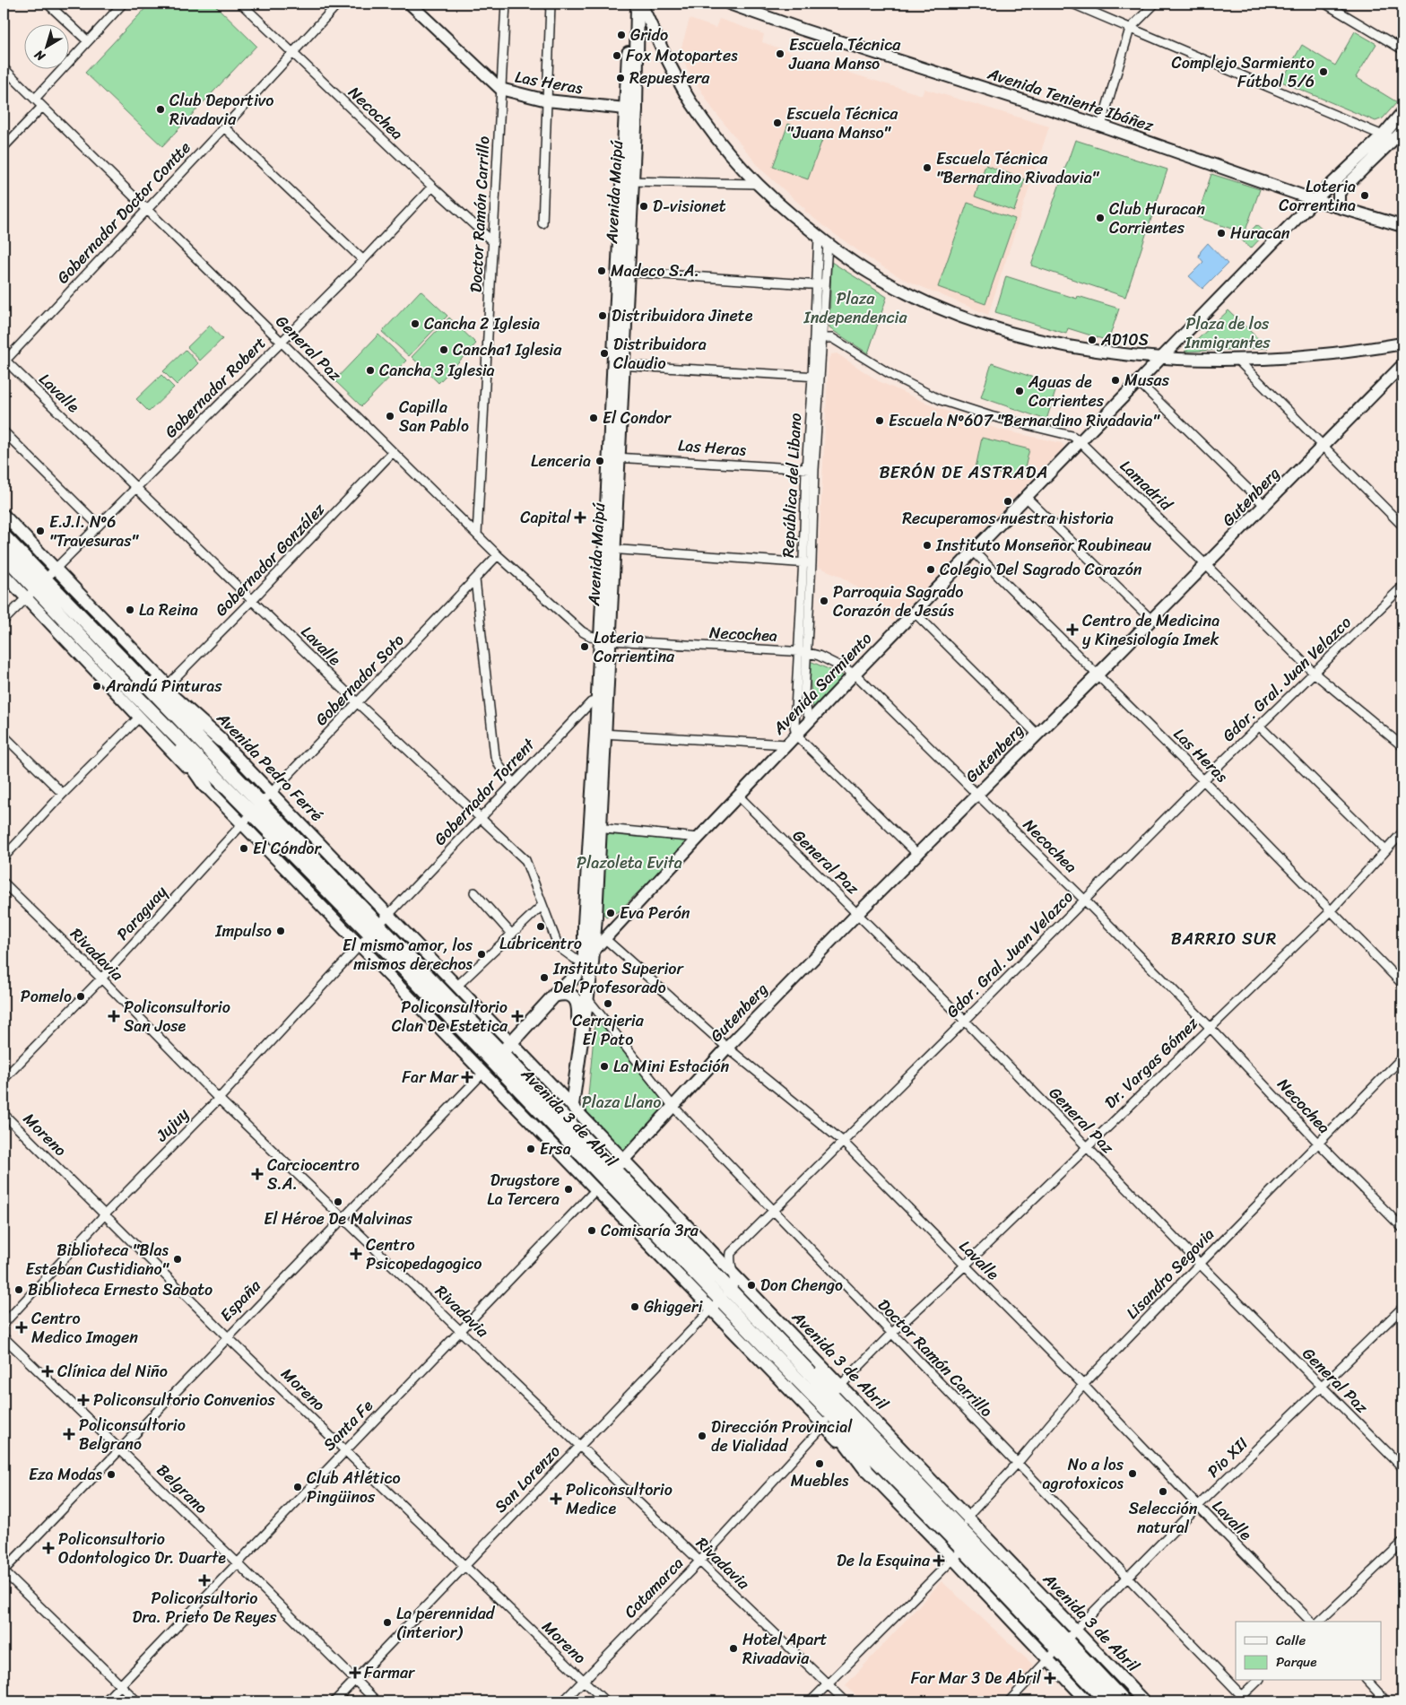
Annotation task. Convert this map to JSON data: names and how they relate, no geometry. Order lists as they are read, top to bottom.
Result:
{
  "streets": {
    "highway": ["Avenida Pedro Ferré", "Avenida 3 de Abril"],
    "main road": [
      "Las Heras",
      "Avenida Teniente Ibáñez",
      "Avenida Maipú",
      "Gutenberg",
      "Avenida Sarmiento",
      "España",
      "Santa Fe"
    ],
    "street": [
      "Necochea",
      "Gobernador Doctor Contte",
      "Doctor Ramón Carrillo",
      "General Paz",
      "Gobernador Robert",
      "Lavalle",
      "República del Libano",
      "Lamadrid",
      "Gobernador González",
      "Gdor. Gral. Juan Velazco",
      "Gobernador Soto",
      "Gobernador Torrent",
      "Paraguay",
      "Rivadavia",
      "Dr. Vargas Gómez",
      "Jujuy",
      "Moreno",
      "Lisandro Segovia",
      "Pio XII",
      "San Lorenzo",
      "Belgrano",
      "Catamarca"
    ]
  },
  "crossings": [
    ["Las Heras", "Avenida Maipú"],
    ["Las Heras", "Doctor Ramón Carrillo"],
    ["Las Heras", "República del Libano"],
    ["Las Heras", "Gutenberg"],
    ["Las Heras", "Gdor. Gral. Juan Velazco"],
    ["Las Heras", "Avenida Sarmiento"],
    ["Las Heras", "Dr. Vargas Gómez"],
    ["Avenida Teniente Ibáñez", "Avenida Sarmiento"],
    ["Necochea", "Avenida Maipú"],
    ["Necochea", "Gobernador Doctor Contte"],
    ["Necochea", "Doctor Ramón Carrillo"],
    ["Necochea", "General Paz"],
    ["Necochea", "Gobernador Robert"],
    ["Necochea", "República del Libano"],
    ["Necochea", "Gutenberg"],
    ["Necochea", "Gdor. Gral. Juan Velazco"],
    ["Necochea", "Avenida Sarmiento"],
    ["Necochea", "Dr. Vargas Gómez"],
    ["Necochea", "Lisandro Segovia"],
    ["Avenida Maipú", "Doctor Ramón Carrillo"],
    ["Avenida Maipú", "General Paz"],
    ["Avenida Maipú", "Lavalle"],
    ["Avenida Maipú", "Avenida Sarmiento"],
    ["Avenida Maipú", "Gobernador Torrent"],
    ["Avenida Maipú", "Avenida 3 de Abril"],
    ["Gobernador Doctor Contte", "General Paz"],
    ["Gobernador Doctor Contte", "Lavalle"],
    ["Doctor Ramón Carrillo", "General Paz"],
    ["Doctor Ramón Carrillo", "Gutenberg"],
    ["Doctor Ramón Carrillo", "Gdor. Gral. Juan Velazco"],
    ["Doctor Ramón Carrillo", "Dr. Vargas Gómez"],
    ["Doctor Ramón Carrillo", "Lisandro Segovia"],
    ["Doctor Ramón Carrillo", "Pio XII"],
    ["General Paz", "Gobernador Robert"],
    ["General Paz", "Gutenberg"],
    ["General Paz", "Gobernador González"],
    ["General Paz", "Gdor. Gral. Juan Velazco"],
    ["General Paz", "Gobernador Soto"],
    ["General Paz", "Avenida Sarmiento"],
    ["General Paz", "Dr. Vargas Gómez"],
    ["General Paz", "Lisandro Segovia"],
    ["General Paz", "Pio XII"],
    ["Gobernador Robert", "Lavalle"],
    ["Gobernador Robert", "Avenida Pedro Ferré"],
    ["Lavalle", "Gutenberg"],
    ["Lavalle", "Gobernador González"],
    ["Lavalle", "Gdor. Gral. Juan Velazco"],
    ["Lavalle", "Gobernador Soto"],
    ["Lavalle", "Avenida Sarmiento"],
    ["Lavalle", "Gobernador Torrent"],
    ["Lavalle", "Dr. Vargas Gómez"],
    ["Lavalle", "Lisandro Segovia"],
    ["Lavalle", "Pio XII"],
    ["República del Libano", "Lamadrid"],
    ["República del Libano", "Avenida Sarmiento"],
    ["Lamadrid", "Gutenberg"],
    ["Lamadrid", "Gdor. Gral. Juan Velazco"],
    ["Lamadrid", "Avenida Sarmiento"],
    ["Gutenberg", "Avenida 3 de Abril"],
    ["Gutenberg", "Santa Fe"],
    ["Gobernador González", "Avenida Pedro Ferré"],
    ["Gdor. Gral. Juan Velazco", "Avenida 3 de Abril"],
    ["Gdor. Gral. Juan Velazco", "San Lorenzo"],
    ["Gobernador Soto", "Avenida Pedro Ferré"],
    ["Gobernador Soto", "Paraguay"],
    ["Avenida Sarmiento", "Avenida Pedro Ferré"],
    ["Avenida Sarmiento", "Avenida 3 de Abril"],
    ["Avenida Sarmiento", "España"],
    ["Avenida Pedro Ferré", "Gobernador Torrent"],
    ["Avenida Pedro Ferré", "Paraguay"],
    ["Avenida Pedro Ferré", "Avenida 3 de Abril"],
    ["Avenida Pedro Ferré", "Jujuy"],
    ["Avenida Pedro Ferré", "España"],
    ["Gobernador Torrent", "Jujuy"],
    ["Paraguay", "Rivadavia"],
    ["Rivadavia", "Jujuy"],
    ["Rivadavia", "España"],
    ["Rivadavia", "Santa Fe"],
    ["Rivadavia", "San Lorenzo"],
    ["Rivadavia", "Catamarca"],
    ["Dr. Vargas Gómez", "Avenida 3 de Abril"],
    ["Dr. Vargas Gómez", "Catamarca"],
    ["Avenida 3 de Abril", "Lisandro Segovia"],
    ["Avenida 3 de Abril", "España"],
    ["Avenida 3 de Abril", "Santa Fe"],
    ["Avenida 3 de Abril", "Pio XII"],
    ["Avenida 3 de Abril", "San Lorenzo"],
    ["Avenida 3 de Abril", "Catamarca"],
    ["Jujuy", "Moreno"],
    ["Moreno", "España"],
    ["Moreno", "Santa Fe"],
    ["Moreno", "San Lorenzo"],
    ["Moreno", "Catamarca"],
    ["España", "Belgrano"],
    ["Santa Fe", "Belgrano"],
    ["San Lorenzo", "Belgrano"]
  ],
  "districts": ["BERÓN DE ASTRADA", "BARRIO SUR"],
  "parks": [
    "Plaza Independencia",
    "Plaza de los Inmigrantes",
    "Plazoleta Evita",
    "Plaza Llano"
  ],
  "places": {
    "other": [
      "Grido",
      "Escuela Técnica Juana Manso",
      "Fox Motopartes",
      "Complejo Sarmiento Fútbol 5/6",
      "Repuestera",
      "Club Deportivo Rivadavia",
      "Escuela Técnica \"Juana Manso\"",
      "Escuela Técnica \"Bernardino Rivadavia\"",
      "Loteria Correntina",
      "D-visionet",
      "Club Huracan Corrientes",
      "Huracan",
      "Madeco S.A.",
      "Distribuidora Jinete",
      "Cancha 2 Iglesia",
      "AD10S",
      "Cancha1 Iglesia",
      "Distribuidora Claudio",
      "Cancha 3 Iglesia",
      "Musas",
      "Aguas de Corrientes",
      "Capilla San Pablo",
      "El Condor",
      "Escuela Nº607 \"Bernardino Rivadavia\"",
      "Lenceria",
      "Recuperamos nuestra historia",
      "E.J.I. Nº6 \"Travesuras\"",
      "Instituto Monseñor Roubineau",
      "Colegio Del Sagrado Corazón",
      "Parroquia Sagrado Corazón de Jesús",
      "La Reina",
      "Loteria Corrientina",
      "Arandú Pinturas",
      "El Cóndor",
      "Eva Perón",
      "Lubricentro",
      "Impulso",
      "El mismo amor, los mismos derechos",
      "Instituto Superior Del Profesorado",
      "Pomelo",
      "Cerrajeria El Pato",
      "La Mini Estación",
      "Ersa",
      "Drugstore La Tercera",
      "El Héroe De Malvinas",
      "Comisaría 3ra",
      "Biblioteca \"Blas Esteban Custidiano\"",
      "Don Chengo",
      "Biblioteca Ernesto Sabato",
      "Ghiggeri",
      "Dirección Provincial de Vialidad",
      "Muebles",
      "No a los agrotoxicos",
      "Eza Modas",
      "Club Atlético Pingüinos",
      "Selección natural",
      "La perennidad (interior)",
      "Hotel Apart Rivadavia"
    ],
    "health": [
      "Capital",
      "Centro de Medicina y Kinesiología Imek",
      "Policonsultorio San Jose",
      "Policonsultorio Clan De Estetica",
      "Far Mar",
      "Carciocentro S.A.",
      "Centro Psicopedagogico",
      "Centro Medico Imagen",
      "Clínica del Niño",
      "Policonsultorio Convenios",
      "Policonsultorio Belgrano",
      "Policonsultorio Medice",
      "Policonsultorio Odontologico Dr. Duarte",
      "De la Esquina",
      "Policonsultorio Dra. Prieto De Reyes",
      "Farmar",
      "Far Mar 3 De Abril"
    ]
  },
  "legend": ["Calle", "Parque"],
  "north": "bottom left"
}
